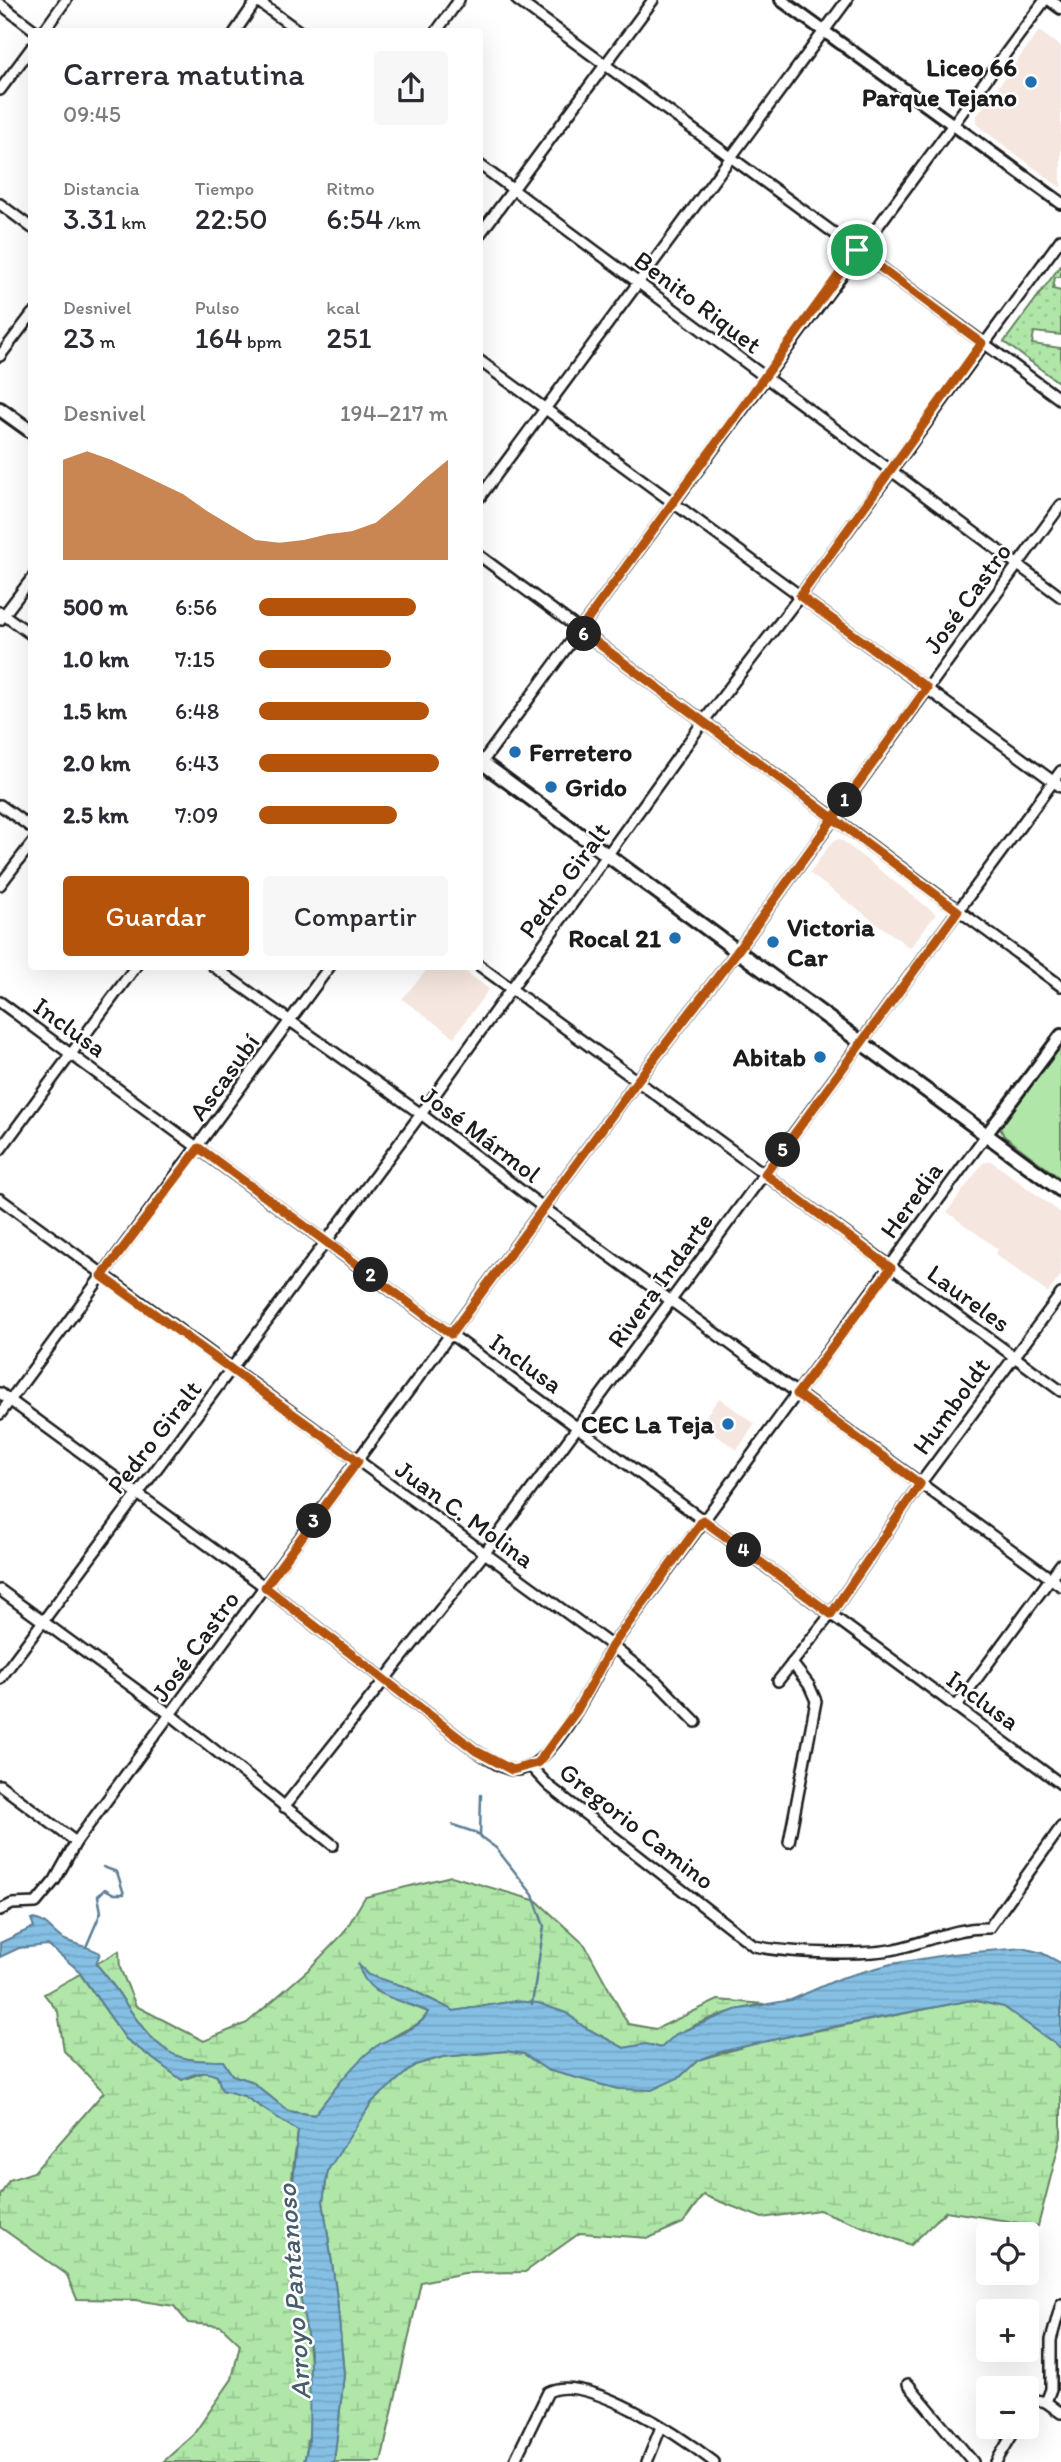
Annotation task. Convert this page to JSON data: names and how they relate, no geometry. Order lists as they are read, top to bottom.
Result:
{
  "streets": {
    "street": [
      "Benito Riquet",
      "José Castro",
      "Pedro Giralt",
      "Inclusa",
      "Ascasubí",
      "José Mármol",
      "Heredia",
      "Rivera Indarte",
      "Laureles",
      "Humboldt",
      "Juan C. Molina",
      "Gregorio Camino"
    ]
  },
  "crossings": [
    ["Benito Riquet", "José Castro"],
    ["Benito Riquet", "Pedro Giralt"],
    ["José Castro", "Inclusa"],
    ["José Castro", "José Mármol"],
    ["José Castro", "Laureles"],
    ["José Castro", "Juan C. Molina"],
    ["José Castro", "Gregorio Camino"],
    ["Pedro Giralt", "Inclusa"],
    ["Pedro Giralt", "José Mármol"],
    ["Pedro Giralt", "Laureles"],
    ["Pedro Giralt", "Juan C. Molina"],
    ["Pedro Giralt", "Gregorio Camino"],
    ["Inclusa", "Ascasubí"],
    ["Inclusa", "Heredia"],
    ["Inclusa", "Rivera Indarte"],
    ["Inclusa", "Humboldt"],
    ["Ascasubí", "José Mármol"],
    ["Ascasubí", "Juan C. Molina"],
    ["Ascasubí", "Gregorio Camino"],
    ["José Mármol", "Heredia"],
    ["José Mármol", "Rivera Indarte"],
    ["José Mármol", "Humboldt"],
    ["Heredia", "Laureles"],
    ["Heredia", "Juan C. Molina"],
    ["Heredia", "Gregorio Camino"],
    ["Rivera Indarte", "Laureles"],
    ["Rivera Indarte", "Juan C. Molina"],
    ["Rivera Indarte", "Gregorio Camino"],
    ["Laureles", "Humboldt"]
  ],
  "water": ["Arroyo Pantanoso"],
  "places": [
    "Liceo 66 Parque Tejano",
    "Ferretero",
    "Grido",
    "Rocal 21",
    "Victoria Car",
    "Abitab",
    "CEC La Teja"
  ],
  "page": {
    "heading": ["Carrera matutina", "09:45"],
    "stats": [
      ["Distancia", "3.31 km"],
      ["Tiempo", "22:50"],
      ["Ritmo", "6:54 /km"],
      ["Desnivel", "23 m"],
      ["Pulso", "164 bpm"],
      ["kcal", "251"]
    ],
    "chart": ["Desnivel", "194–217 m"],
    "list": [
      {
        "name": "500 m",
        "note": "6:56"
      },
      {
        "name": "1.0 km",
        "note": "7:15"
      },
      {
        "name": "1.5 km",
        "note": "6:48"
      },
      {
        "name": "2.0 km",
        "note": "6:43"
      },
      {
        "name": "2.5 km",
        "note": "7:09"
      }
    ],
    "pins": [
      "6",
      "1",
      "5",
      "2",
      "3",
      "4"
    ],
    "buttons": ["Guardar", "Compartir"],
    "map_buttons": ["+", "−"]
  }
}
